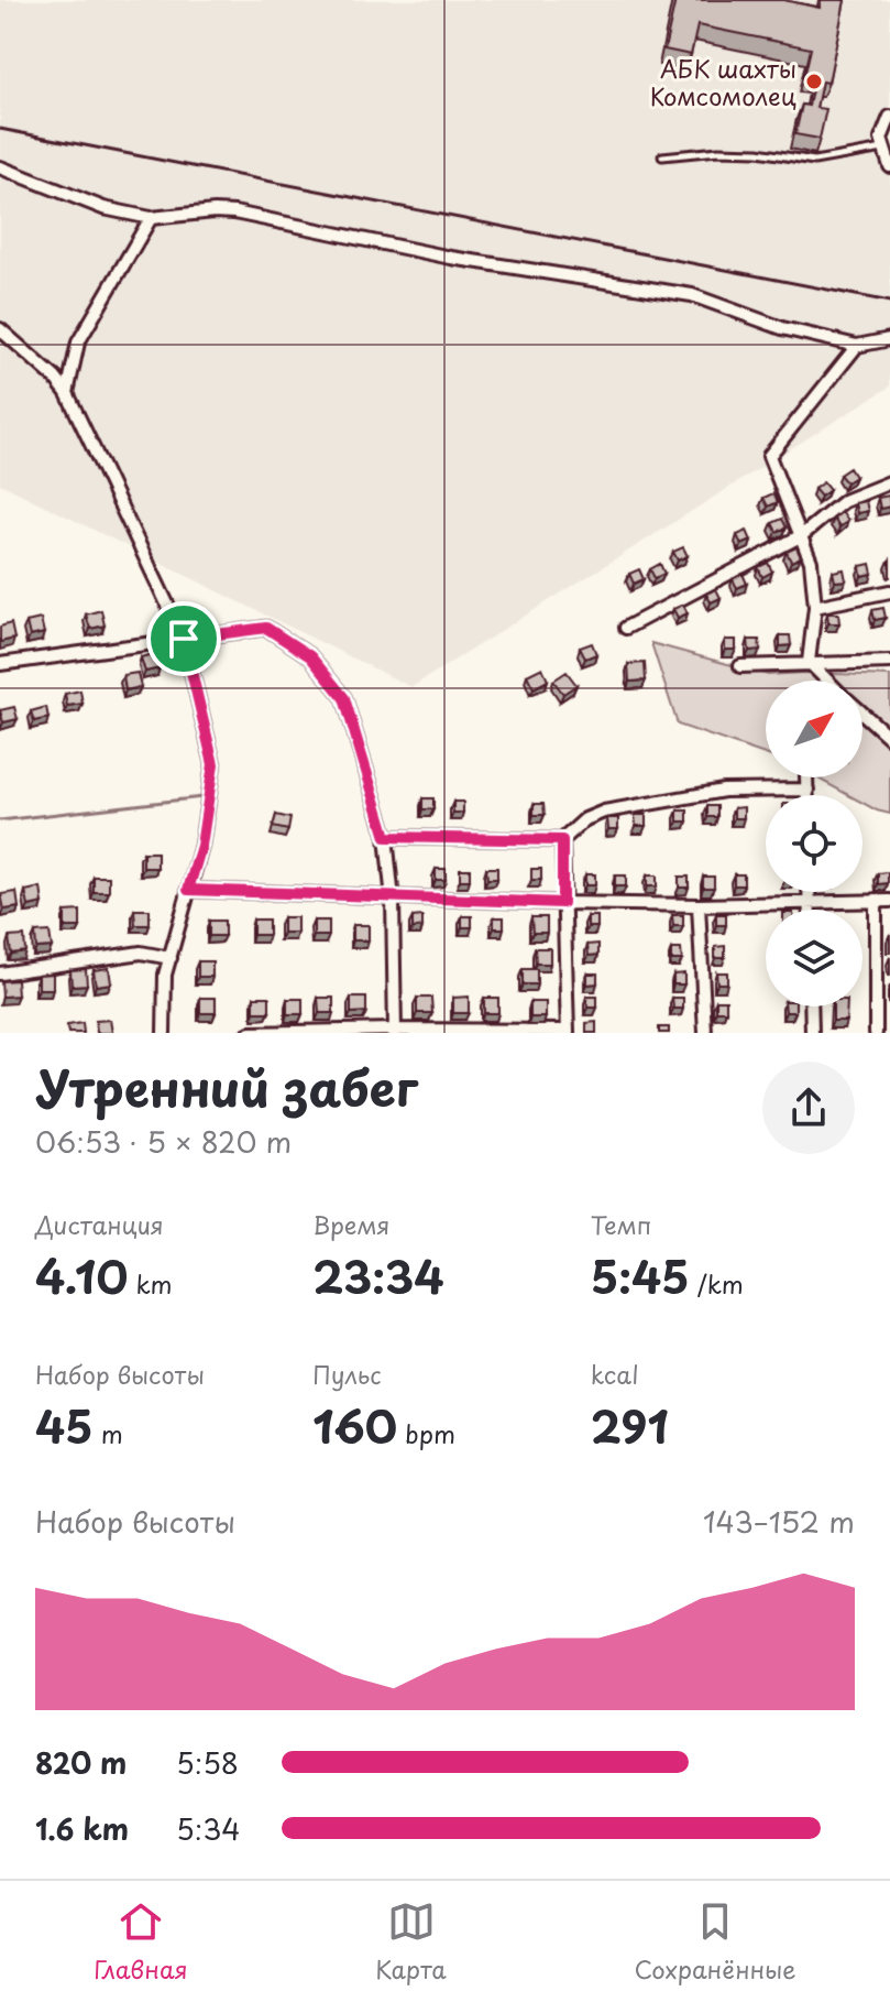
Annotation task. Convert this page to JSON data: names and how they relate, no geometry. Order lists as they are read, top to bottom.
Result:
{
  "places": ["АБК шахты Комсомолец"],
  "north": "top right",
  "page": {
    "heading": ["Утренний забег", "06:53 · 5 × 820 m"],
    "stats": [
      ["Дистанция", "4.10 km"],
      ["Время", "23:34"],
      ["Темп", "5:45 /km"],
      ["Набор высоты", "45 m"],
      ["Пульс", "160 bpm"],
      ["kcal", "291"]
    ],
    "chart": ["Набор высоты", "143–152 m"],
    "list": [
      {
        "name": "820 m",
        "note": "5:58"
      },
      {
        "name": "1.6 km",
        "note": "5:34"
      }
    ],
    "tabs": ["Главная", "Карта", "Сохранённые"]
  }
}
